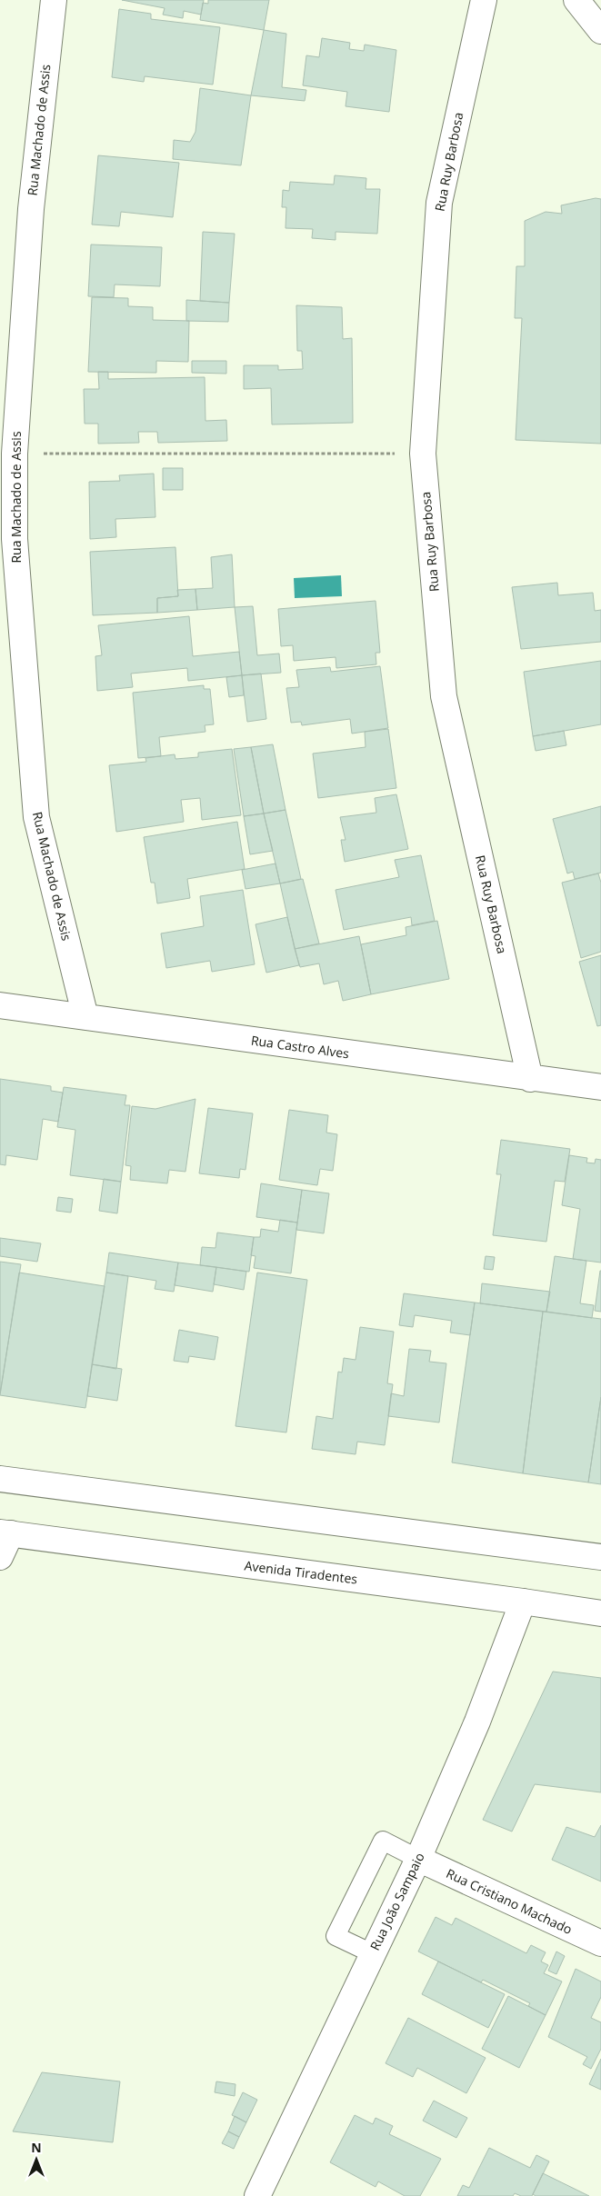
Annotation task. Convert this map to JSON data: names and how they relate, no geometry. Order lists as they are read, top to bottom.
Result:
{
  "streets": {
    "street": [
      "Rua Machado de Assis",
      "Rua Ruy Barbosa",
      "Rua Castro Alves",
      "Avenida Tiradentes",
      "Rua João Sampaio",
      "Rua Cristiano Machado"
    ]
  },
  "crossings": [
    ["Rua Machado de Assis", "Rua Castro Alves"],
    ["Rua Ruy Barbosa", "Rua Castro Alves"],
    ["Avenida Tiradentes", "Rua João Sampaio"],
    ["Rua João Sampaio", "Rua Cristiano Machado"]
  ],
  "north": "top"
}
